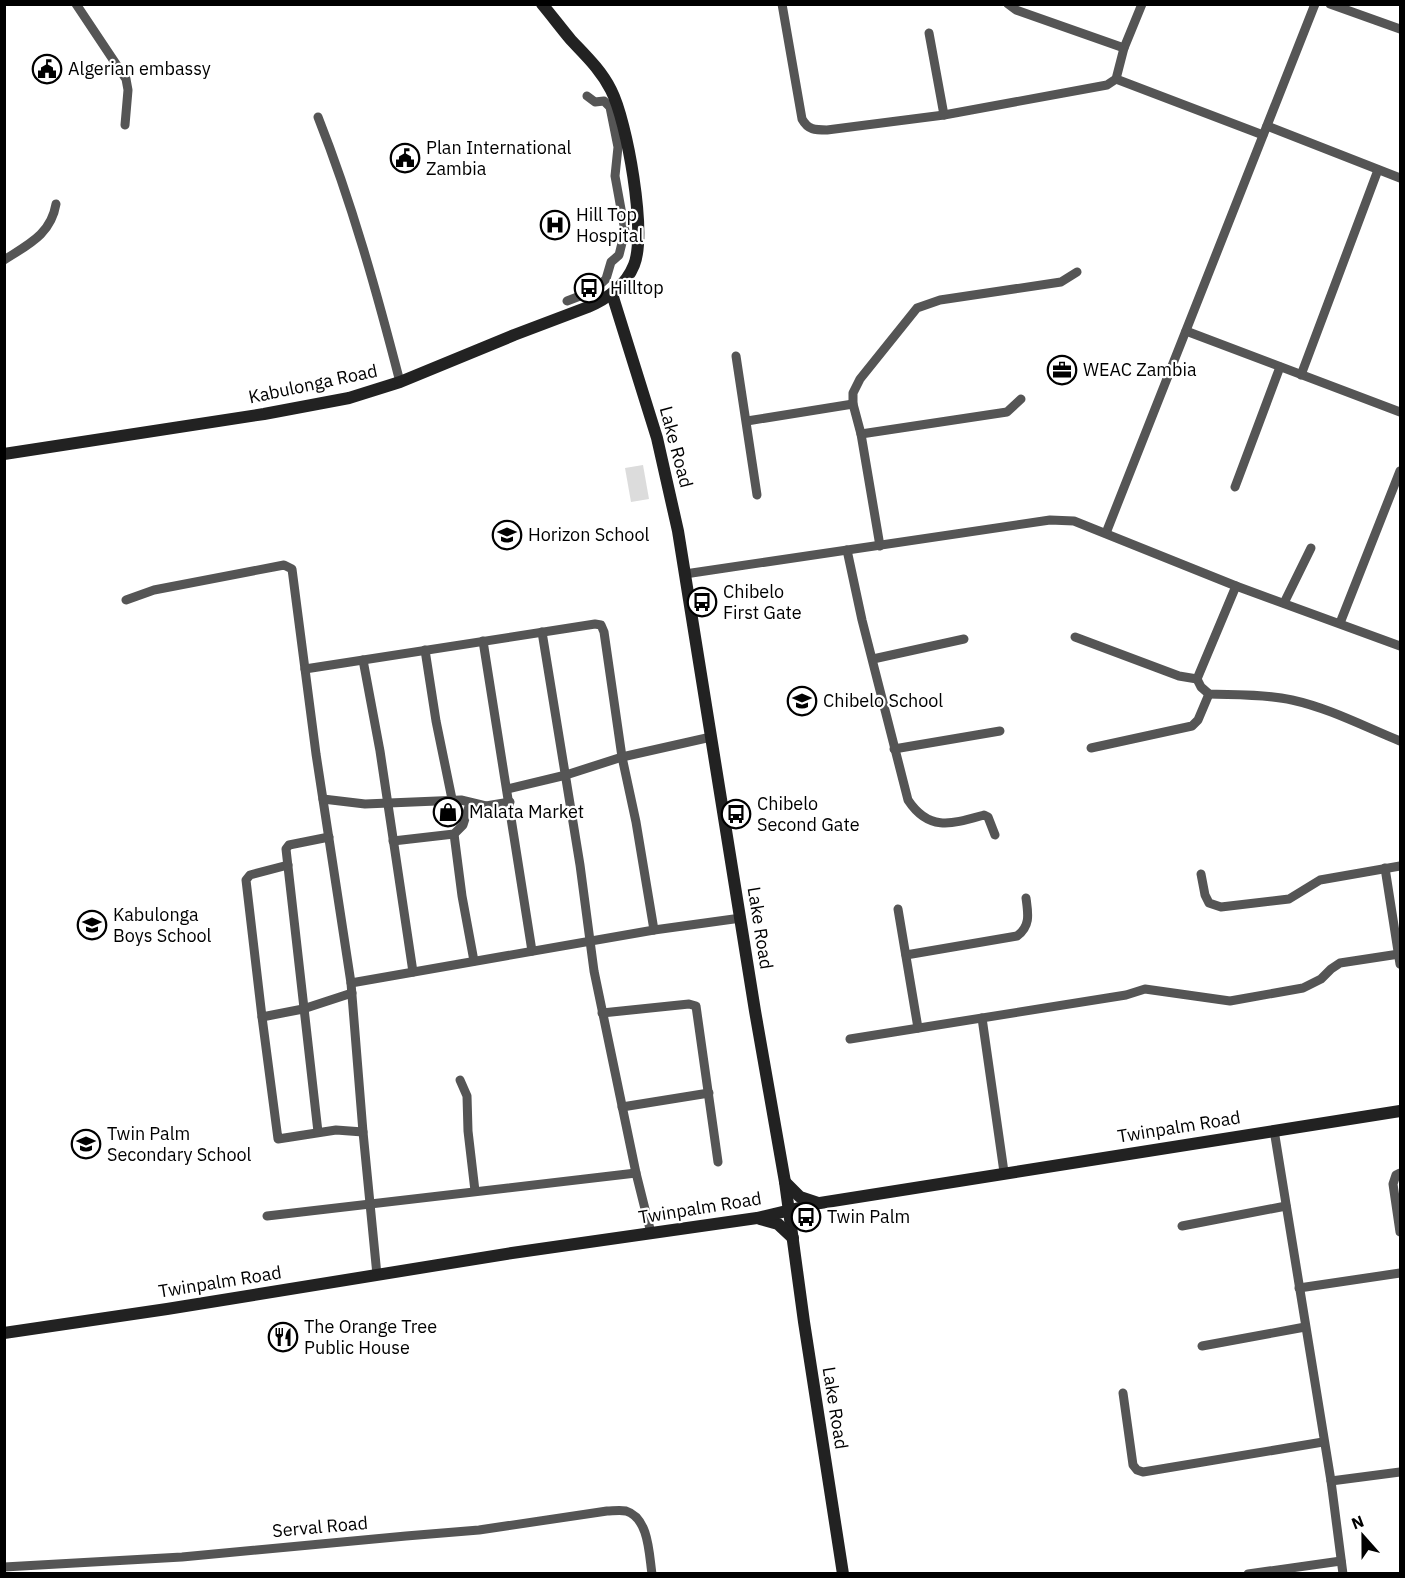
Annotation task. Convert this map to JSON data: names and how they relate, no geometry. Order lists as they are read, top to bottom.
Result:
{
  "streets": {
    "main road": ["Kabulonga Road", "Lake Road", "Twinpalm Road"],
    "street": ["Serval Road"]
  },
  "crossings": [
    ["Kabulonga Road", "Lake Road"],
    ["Lake Road", "Twinpalm Road"]
  ],
  "places": {
    "public building": ["Algerian embassy", "Plan International Zambia"],
    "hospital": ["Hill Top Hospital"],
    "bus stop": [
      "Hilltop",
      "Chibelo First Gate",
      "Chibelo Second Gate",
      "Twin Palm"
    ],
    "office": ["WEAC Zambia"],
    "school or university": [
      "Horizon School",
      "Chibelo School",
      "Kabulonga Boys School",
      "Twin Palm Secondary School"
    ],
    "shop": ["Malata Market"],
    "restaurant": ["The Orange Tree Public House"]
  },
  "north": "top"
}
